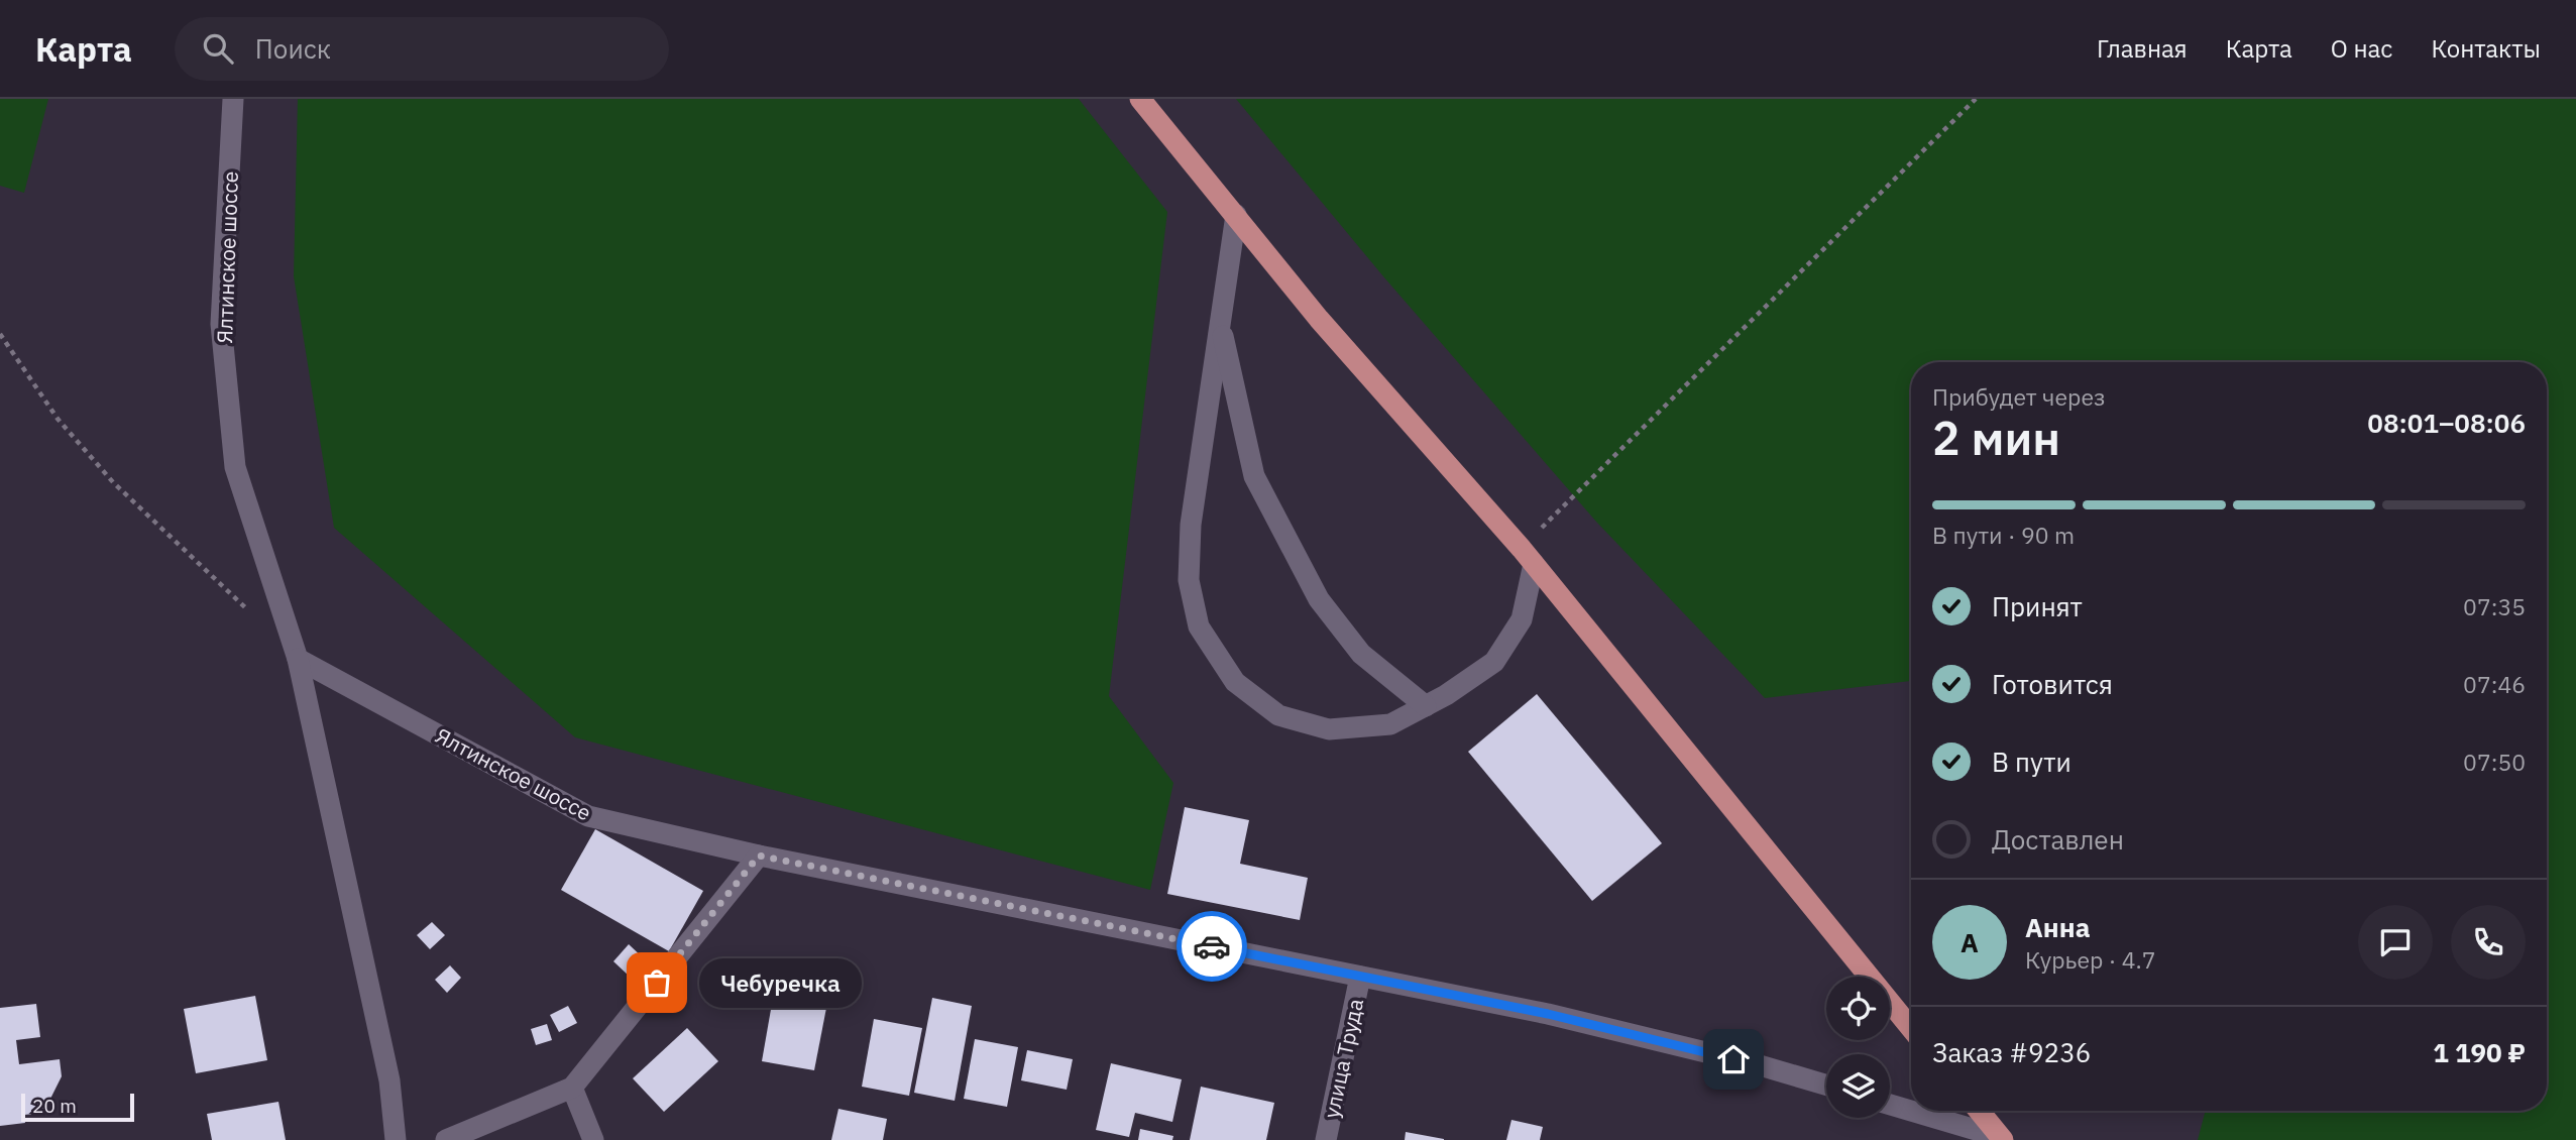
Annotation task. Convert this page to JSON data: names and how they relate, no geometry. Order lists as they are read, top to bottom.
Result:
{
  "streets": {
    "street": ["Ялтинское шоссе", "улица Труда"]
  },
  "crossings": [
    ["Ялтинское шоссе", "улица Труда"]
  ],
  "places": ["Чебуречка"],
  "scale_bar": "20 m",
  "page": {
    "header": "Карта",
    "search": "Поиск",
    "nav": [
      "Главная",
      "Карта",
      "О нас",
      "Контакты"
    ],
    "heading": ["2 мин", "Прибудет через", "08:01–08:06"],
    "panel": [
      "Анна",
      "Курьер · 4.7",
      "Заказ #9236",
      "1 190 ₽"
    ],
    "bar": "В пути · 90 m",
    "list": [
      ["Принят", "07:35"],
      ["Готовится", "07:46"],
      ["В пути", "07:50"],
      "Доставлен"
    ],
    "round": "А",
    "bubble": "Чебуречка",
    "scale": "20 m"
  }
}
